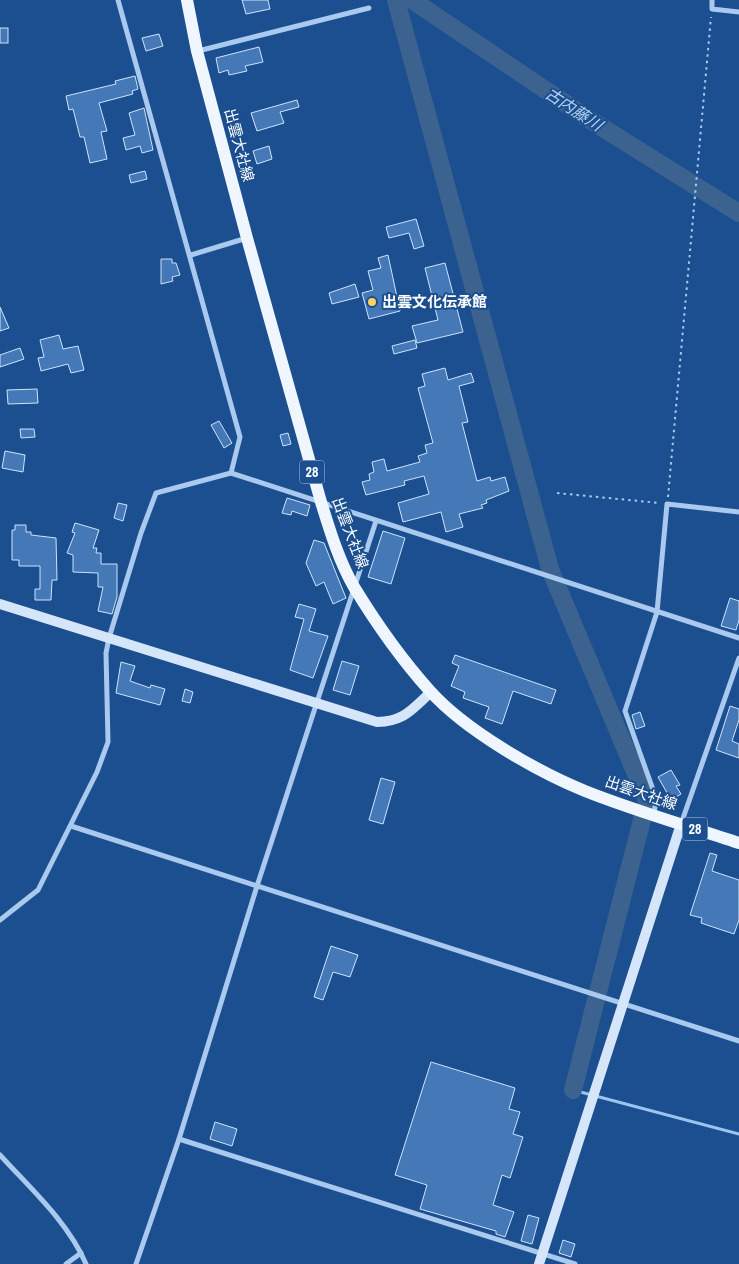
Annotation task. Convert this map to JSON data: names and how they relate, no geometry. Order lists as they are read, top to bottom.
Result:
{
  "streets": {
    "main road": ["出雲大社線", "28"]
  },
  "water": ["古内藤川"],
  "places": ["出雲文化伝承館"]
}
